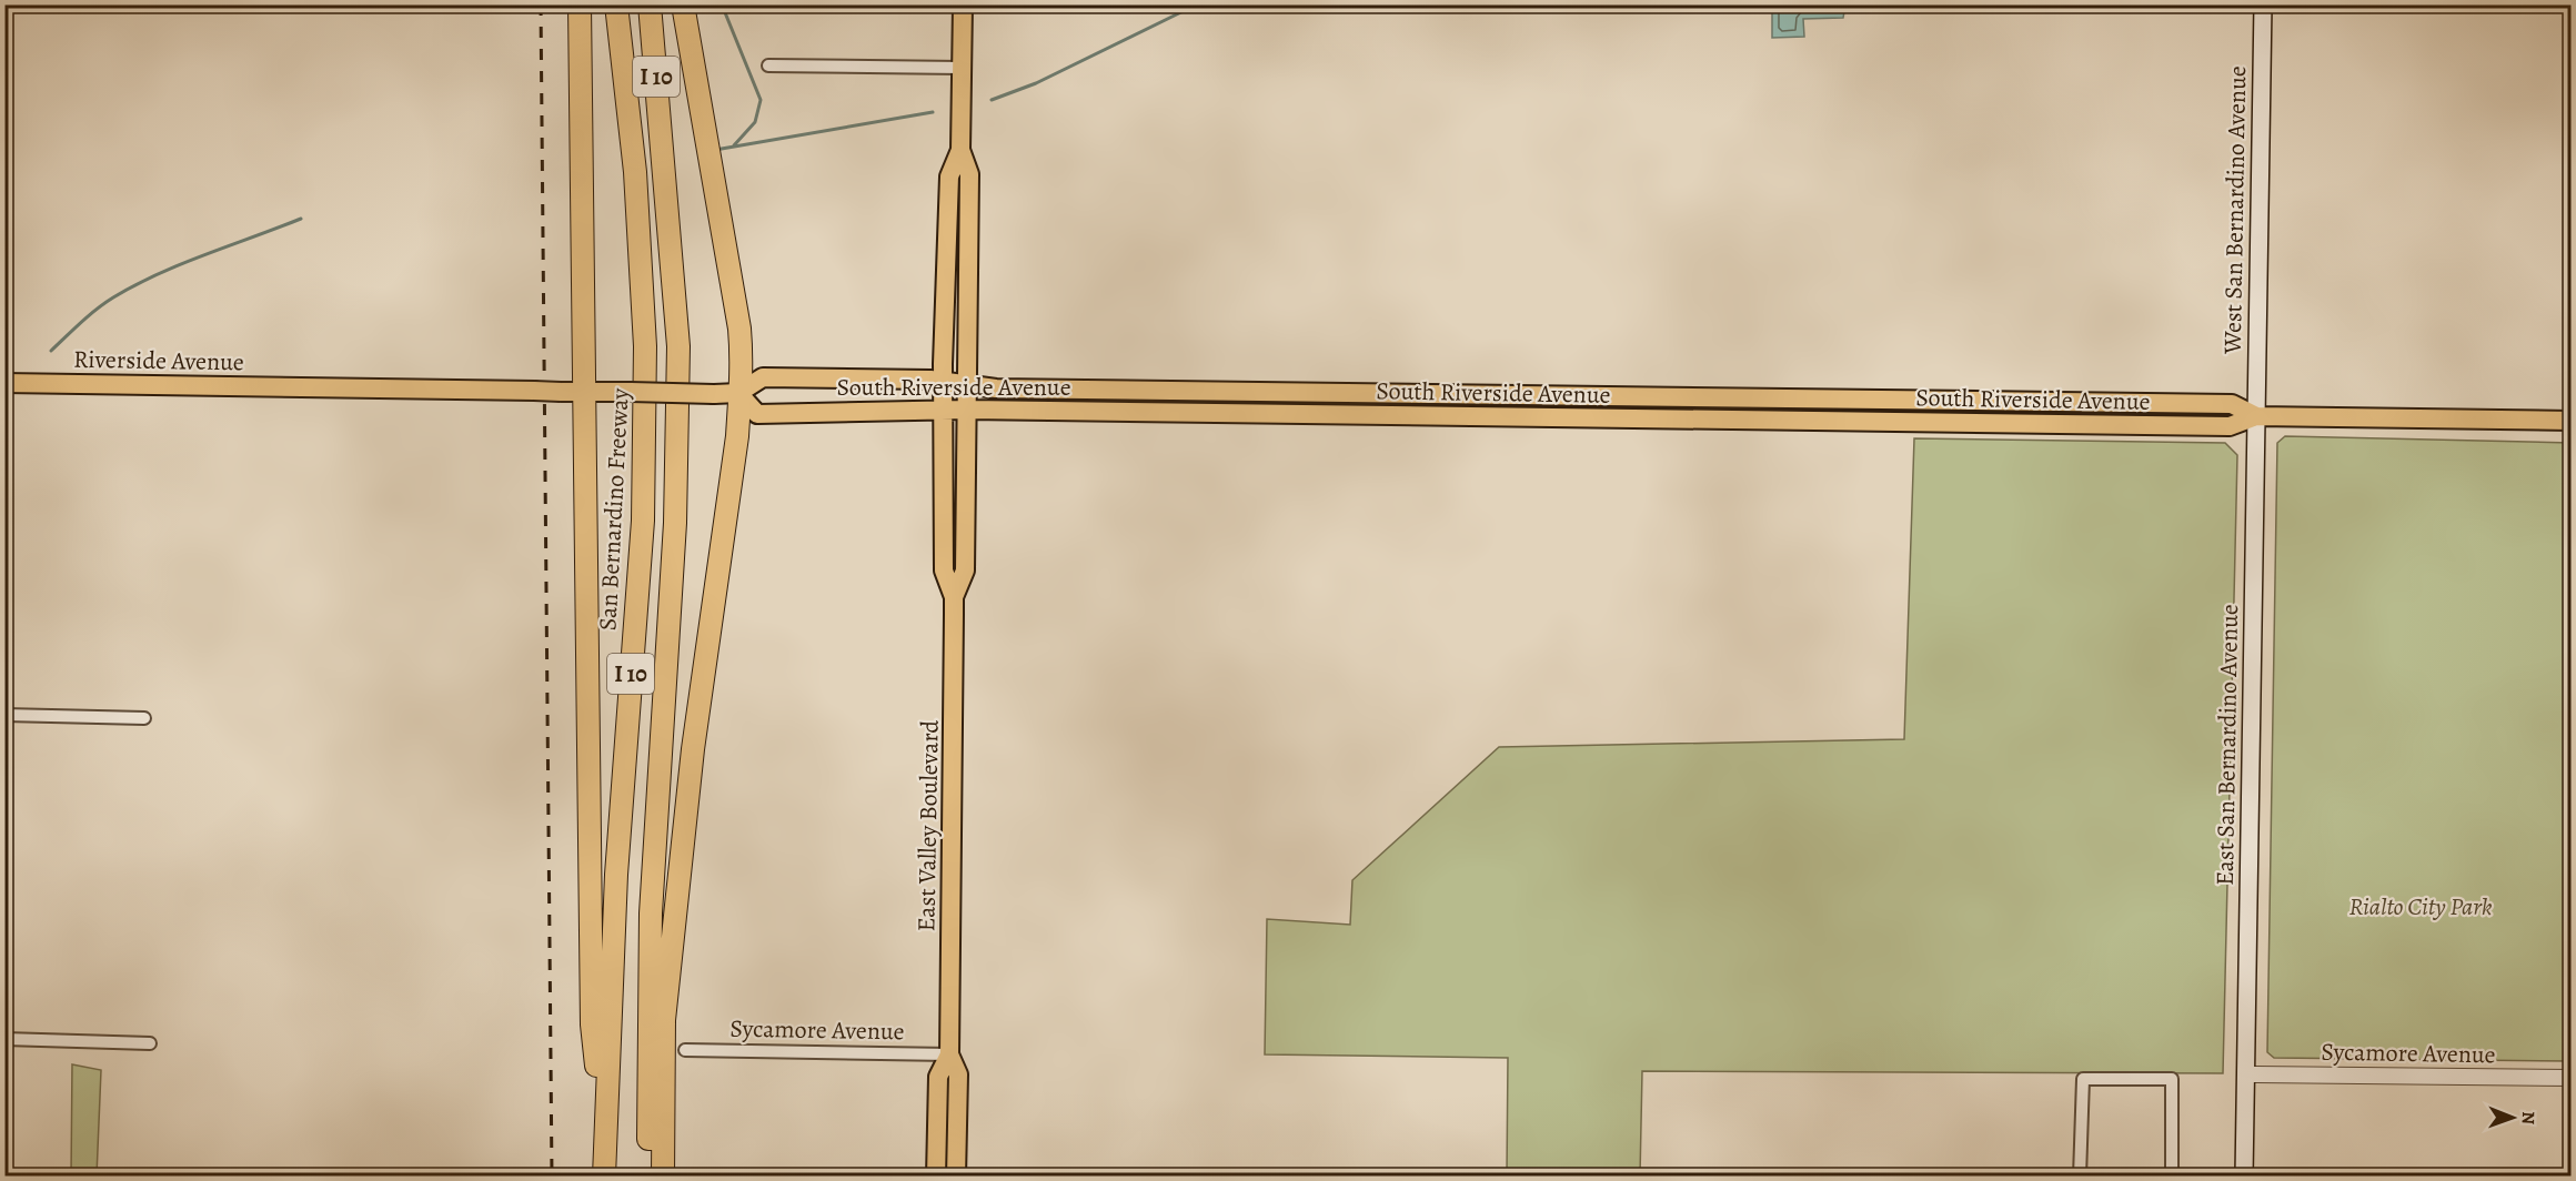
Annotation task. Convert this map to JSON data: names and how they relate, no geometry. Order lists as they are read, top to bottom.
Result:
{
  "streets": {
    "highway": ["I 10", "San Bernardino Freeway"],
    "main road": [
      "West San Bernardino Avenue",
      "Riverside Avenue",
      "South Riverside Avenue",
      "East San Bernardino Avenue",
      "East Valley Boulevard"
    ],
    "street": ["Sycamore Avenue"]
  },
  "crossings": [
    ["West San Bernardino Avenue", "South Riverside Avenue"],
    ["West San Bernardino Avenue", "East San Bernardino Avenue"],
    ["Riverside Avenue", "South Riverside Avenue"],
    ["South Riverside Avenue", "East San Bernardino Avenue"],
    ["South Riverside Avenue", "East Valley Boulevard"],
    ["East San Bernardino Avenue", "Sycamore Avenue"],
    ["East Valley Boulevard", "Sycamore Avenue"]
  ],
  "parks": ["Rialto City Park"],
  "north": "right"
}
